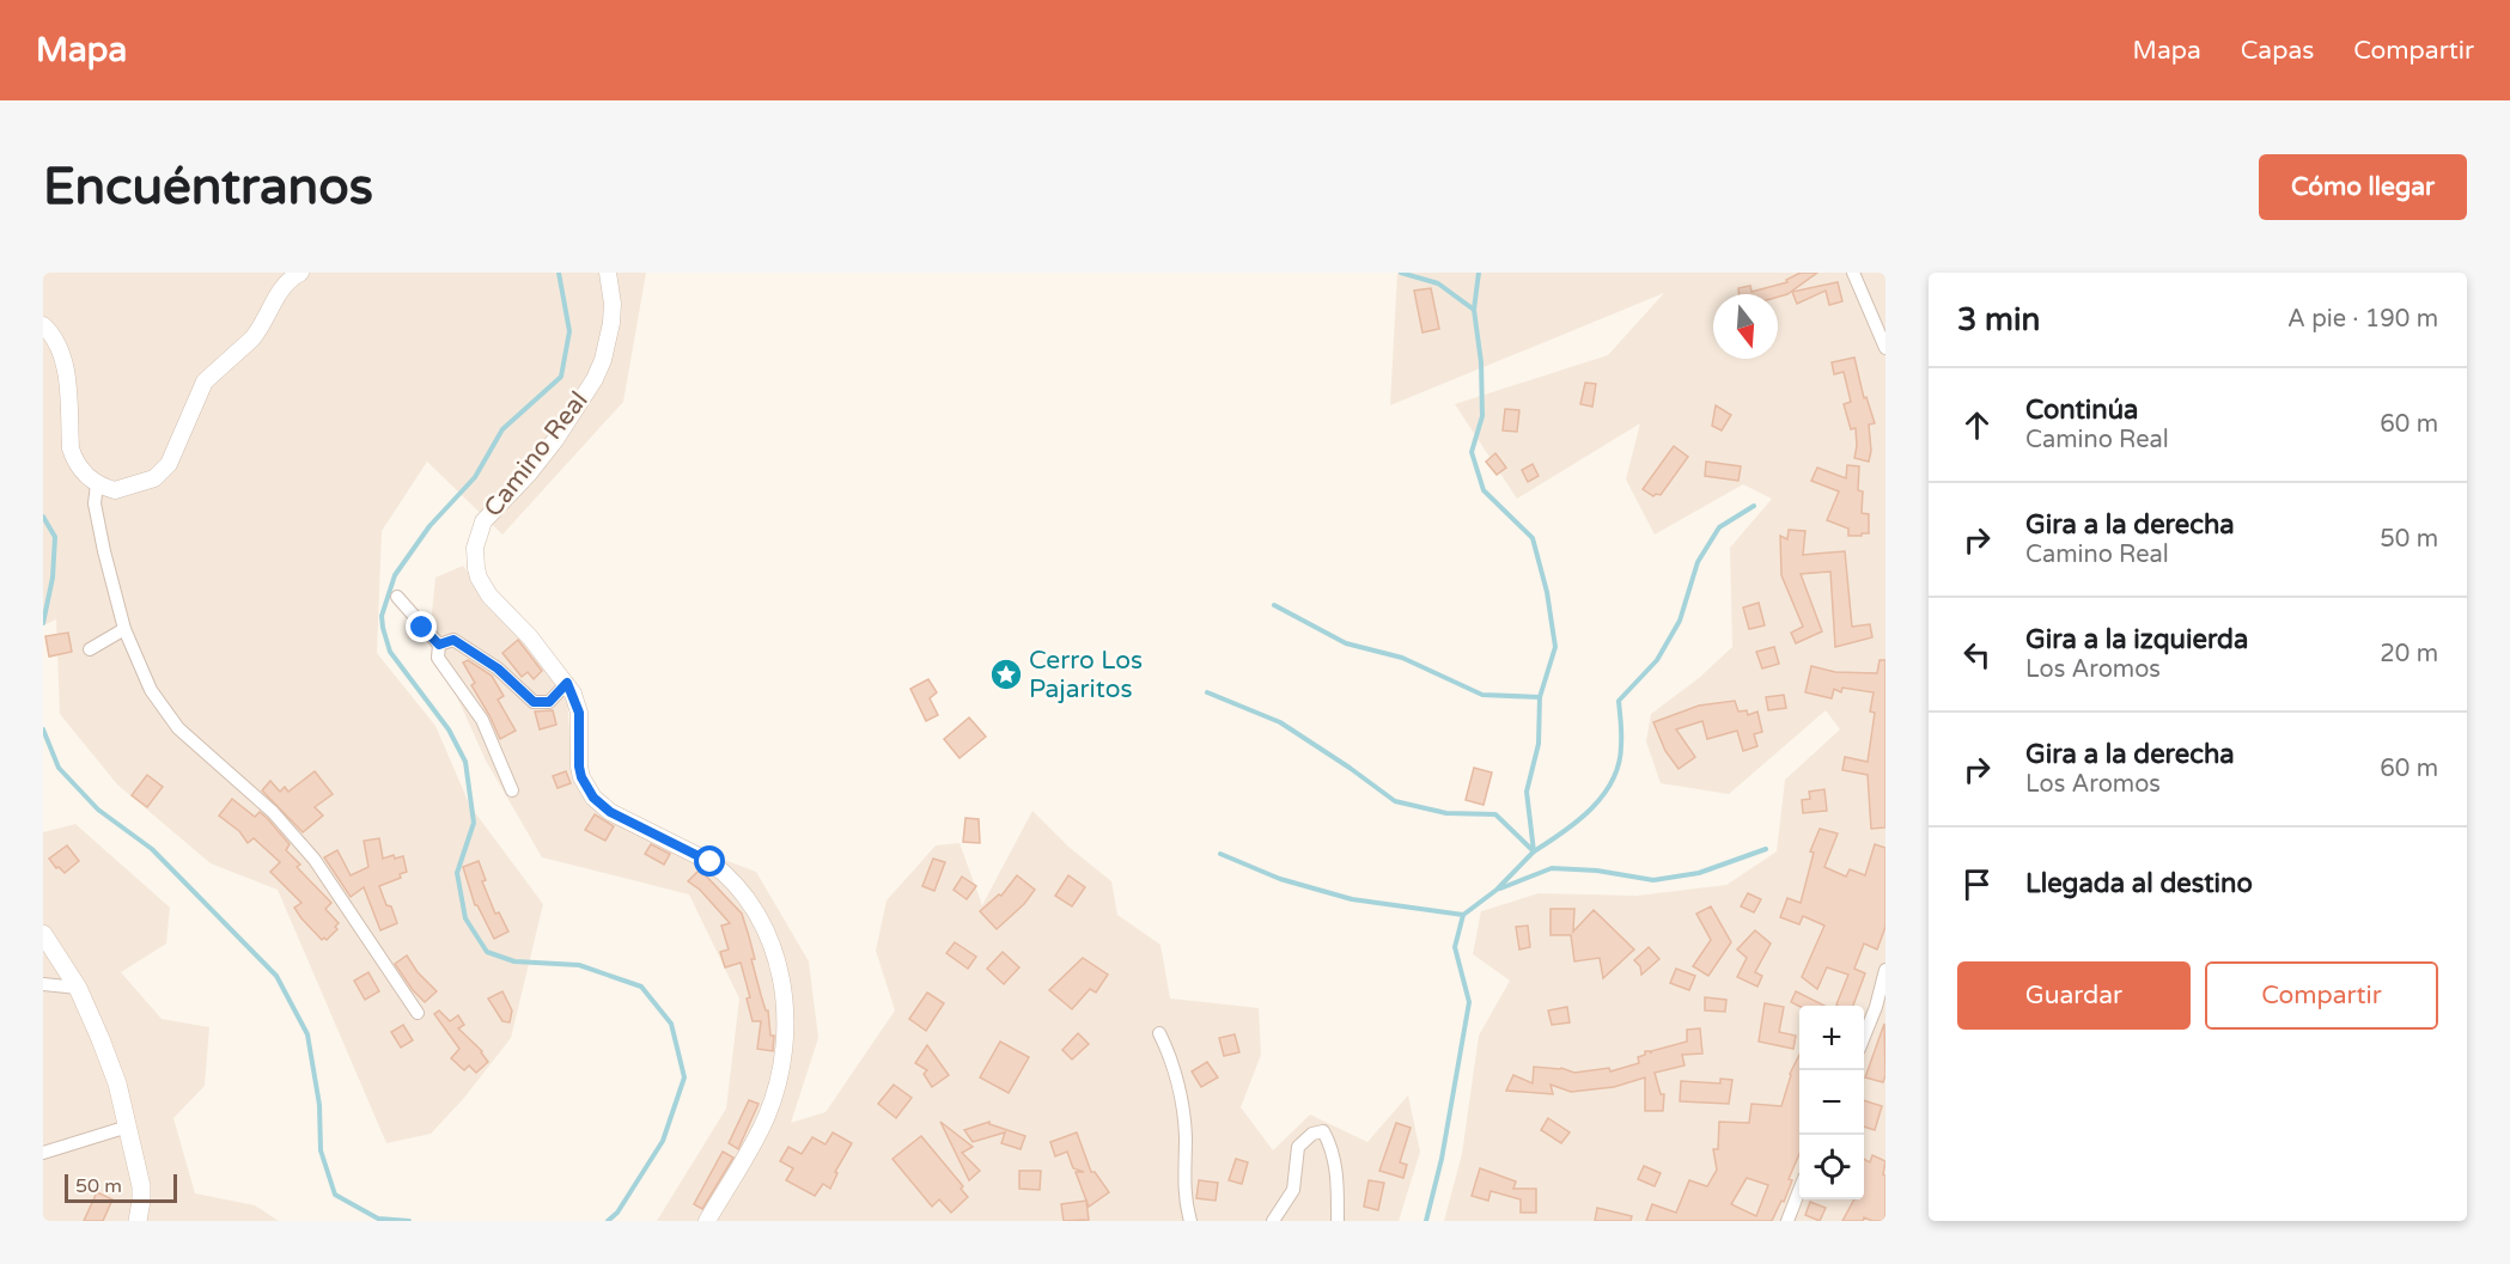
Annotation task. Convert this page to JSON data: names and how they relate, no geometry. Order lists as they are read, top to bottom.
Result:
{
  "streets": {
    "street": ["Camino Real"]
  },
  "places": {
    "place": ["Cerro Los Pajaritos"]
  },
  "scale_bar": "50 m",
  "north": "bottom",
  "page": {
    "header": "Mapa",
    "nav": ["Mapa", "Capas", "Compartir"],
    "buttons": [
      "Cómo llegar",
      ["Guardar", "Compartir"]
    ],
    "title": "Encuéntranos",
    "heading": ["3 min", "A pie · 190 m"],
    "list": [
      ["Continúa", "Camino Real", "60 m"],
      ["Gira a la derecha", "Camino Real", "50 m"],
      ["Gira a la izquierda", "Los Aromos", "20 m"],
      ["Gira a la derecha", "Los Aromos", "60 m"],
      "Llegada al destino"
    ],
    "map_buttons": ["+", "−"],
    "scale": "50 m"
  }
}
